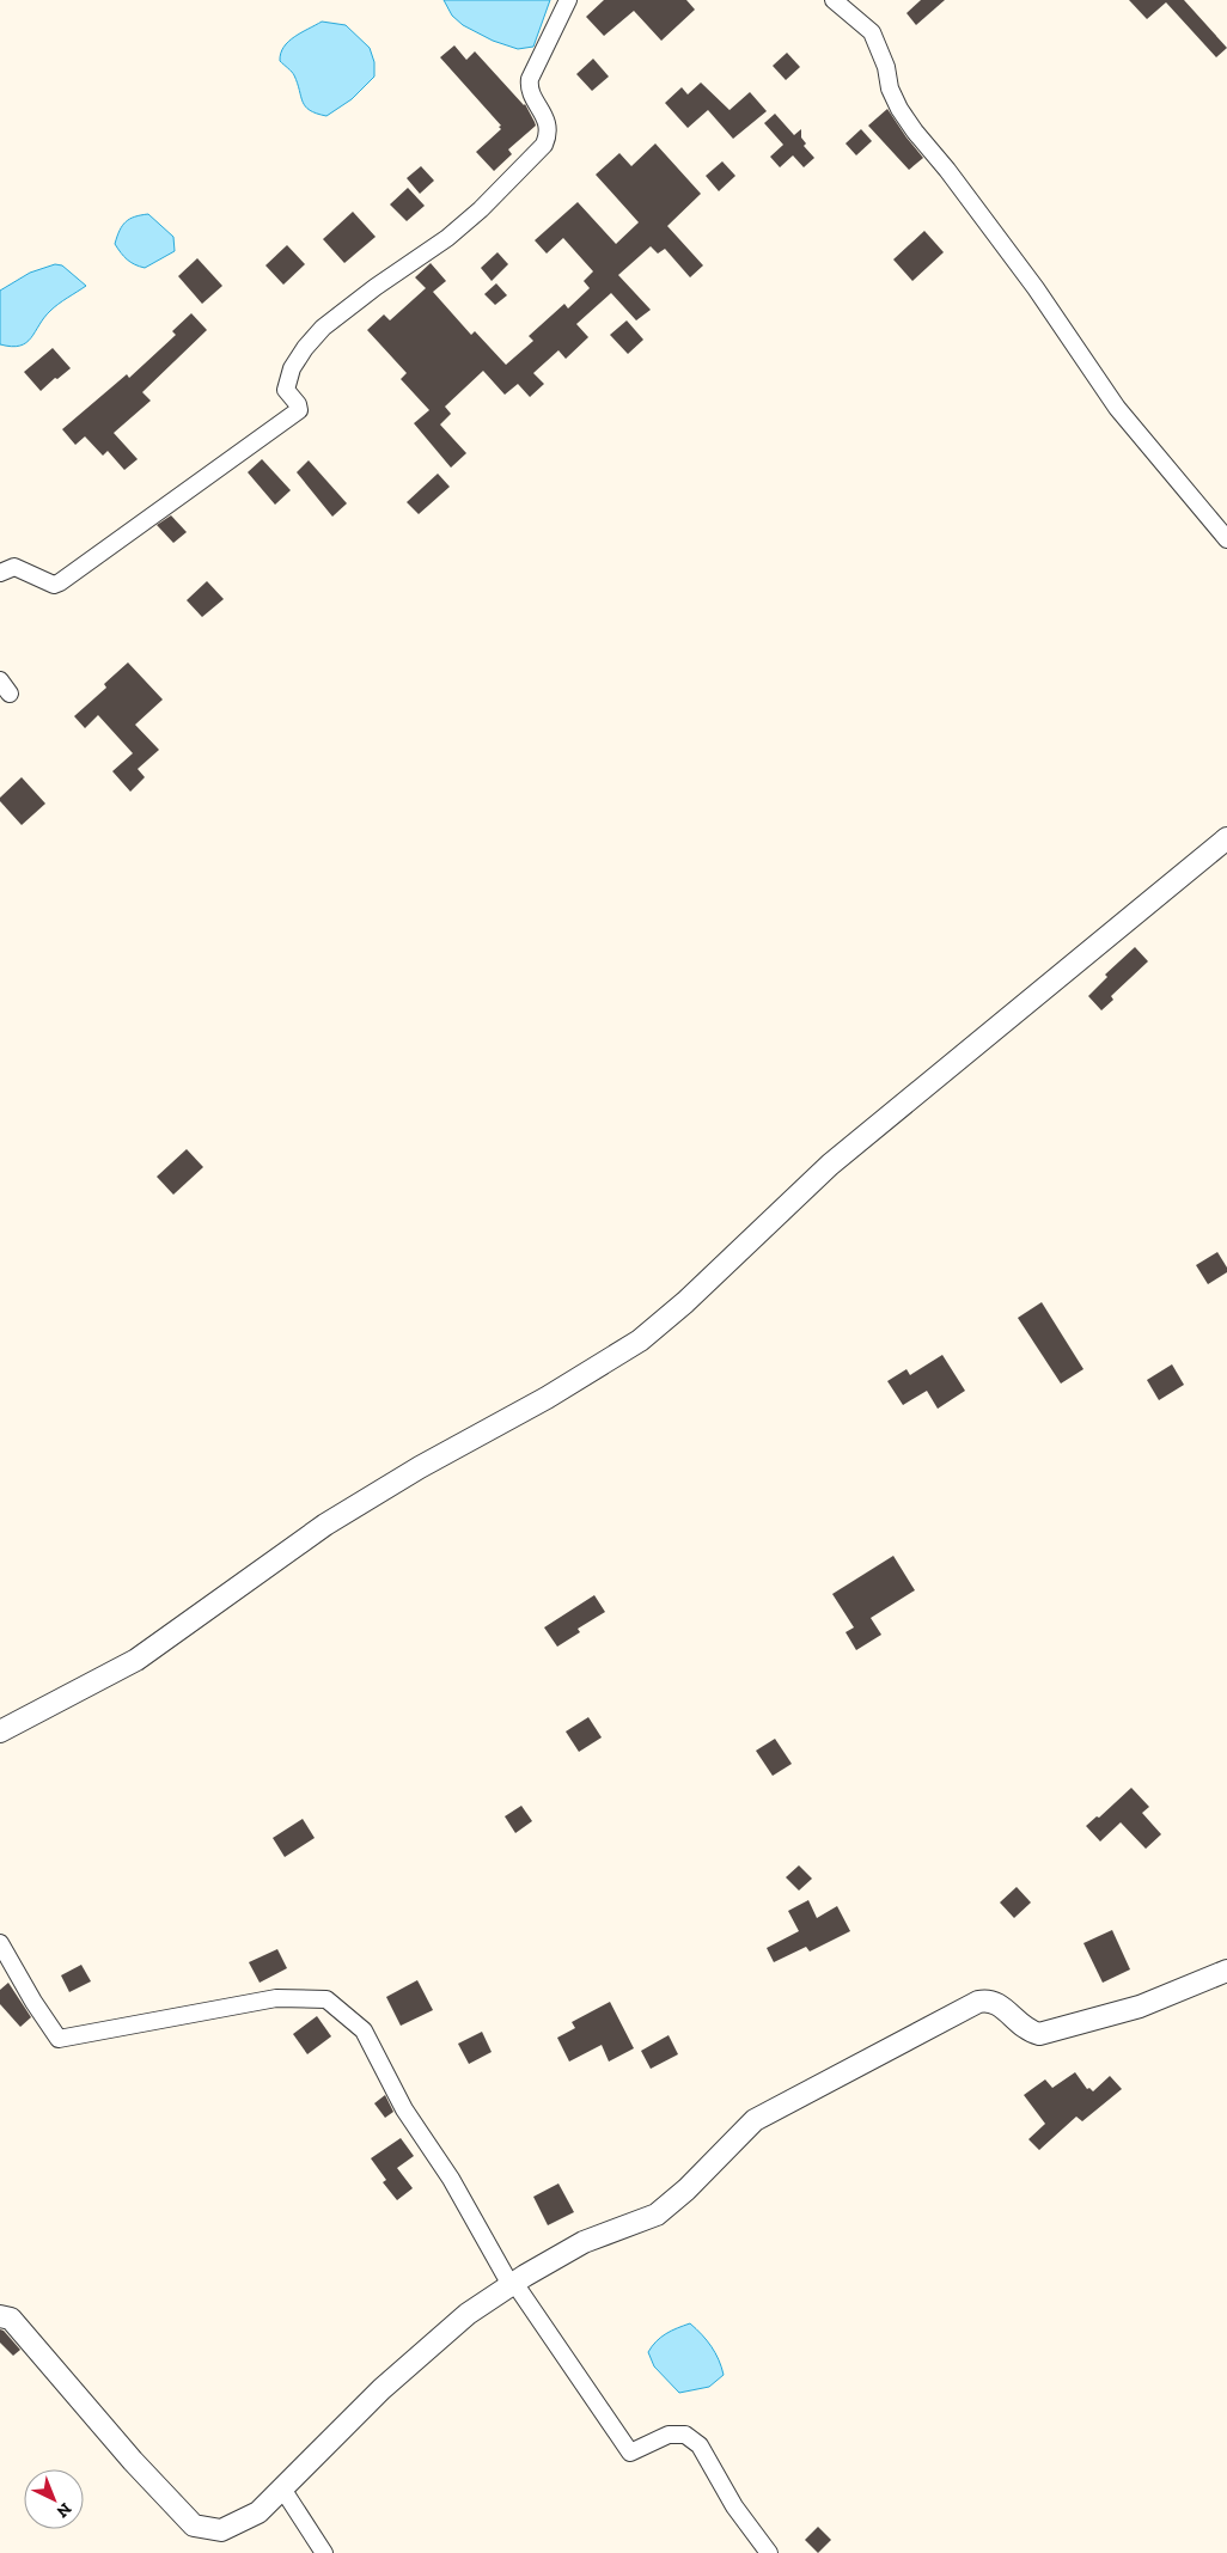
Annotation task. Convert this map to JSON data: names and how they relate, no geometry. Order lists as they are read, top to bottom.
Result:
{
  "north": "bottom right"
}
